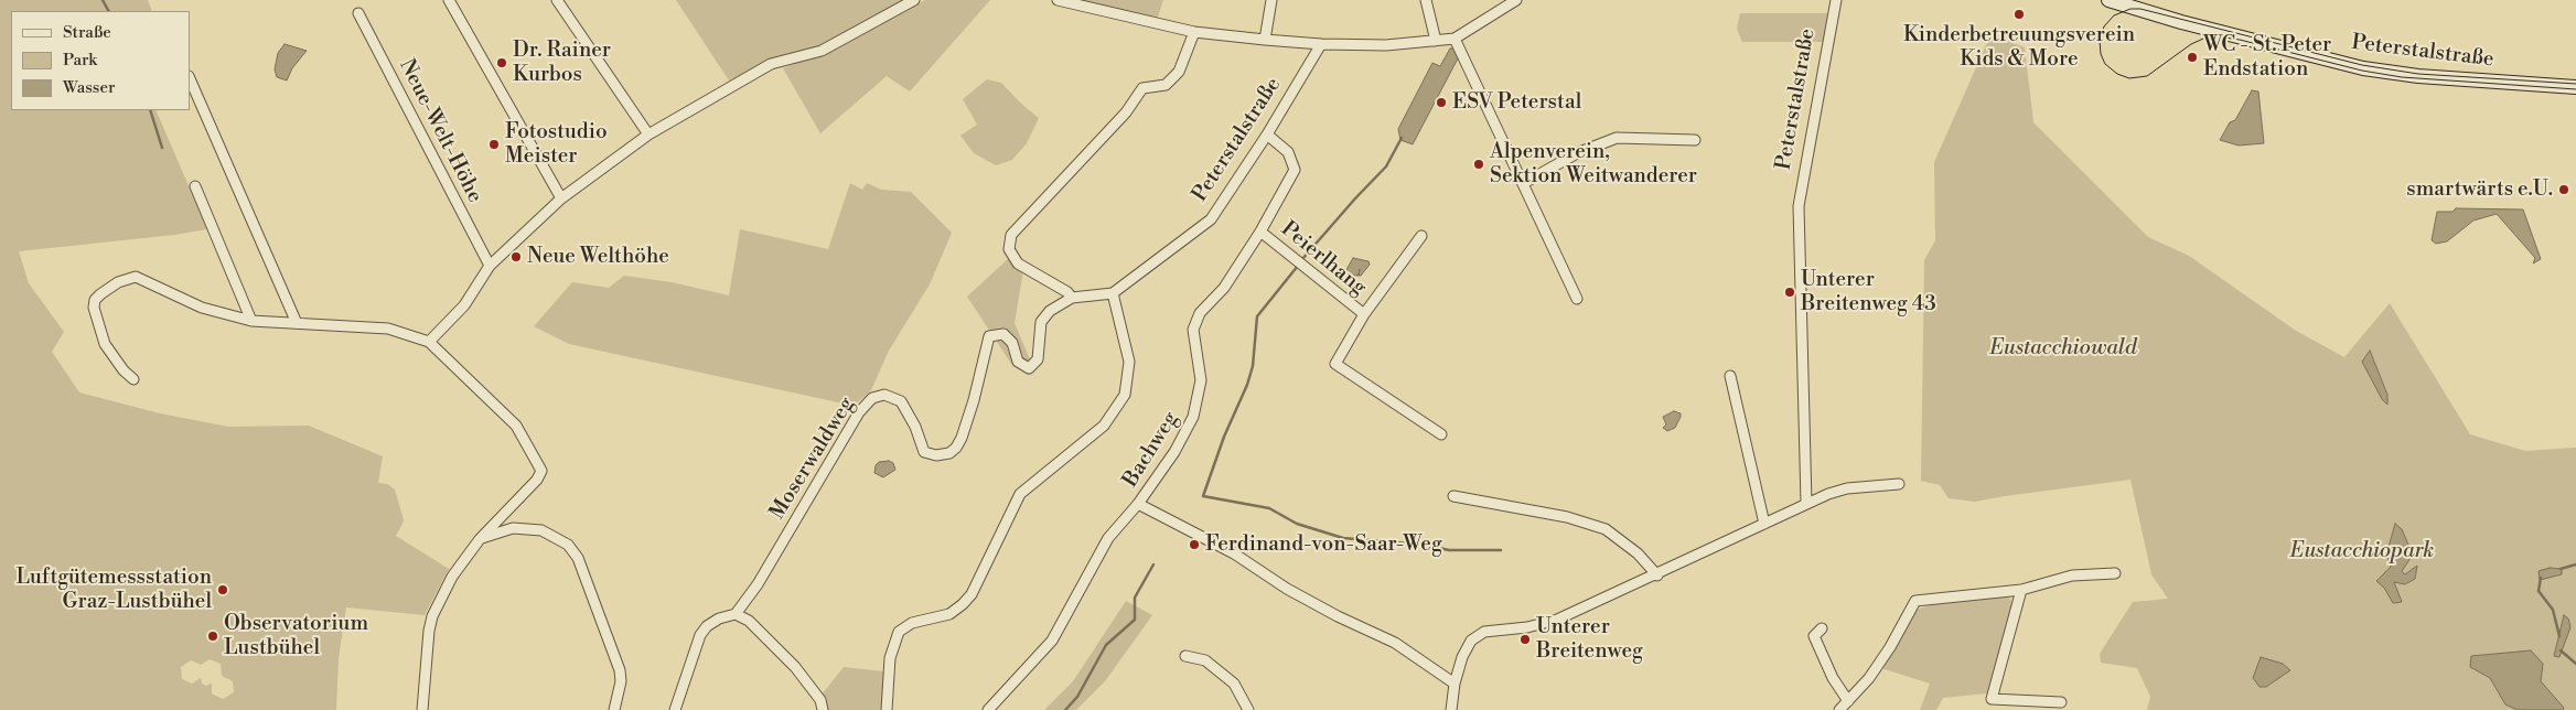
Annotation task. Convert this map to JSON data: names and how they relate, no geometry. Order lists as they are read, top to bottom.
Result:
{
  "streets": {
    "street": [
      "Peterstalstraße",
      "Neue-Welt-Höhe",
      "Peierlhang",
      "Bachweg",
      "Moserwaldweg"
    ]
  },
  "crossings": [
    ["Peterstalstraße", "Bachweg"],
    ["Peterstalstraße", "Moserwaldweg"],
    ["Peierlhang", "Bachweg"]
  ],
  "parks": ["Eustacchiowald", "Eustacchiopark"],
  "places": [
    "Kinderbetreuungsverein Kids & More",
    "WC - St. Peter Endstation",
    "Dr. Rainer Kurbos",
    "ESV Peterstal",
    "Fotostudio Meister",
    "Alpenverein, Sektion Weitwanderer",
    "smartwärts e.U.",
    "Neue Welthöhe",
    "Unterer Breitenweg 43",
    "Ferdinand-von-Saar-Weg",
    "Luftgütemessstation Graz-Lustbühel",
    "Observatorium Lustbühel",
    "Unterer Breitenweg"
  ],
  "legend": ["Straße", "Park", "Wasser"]
}
